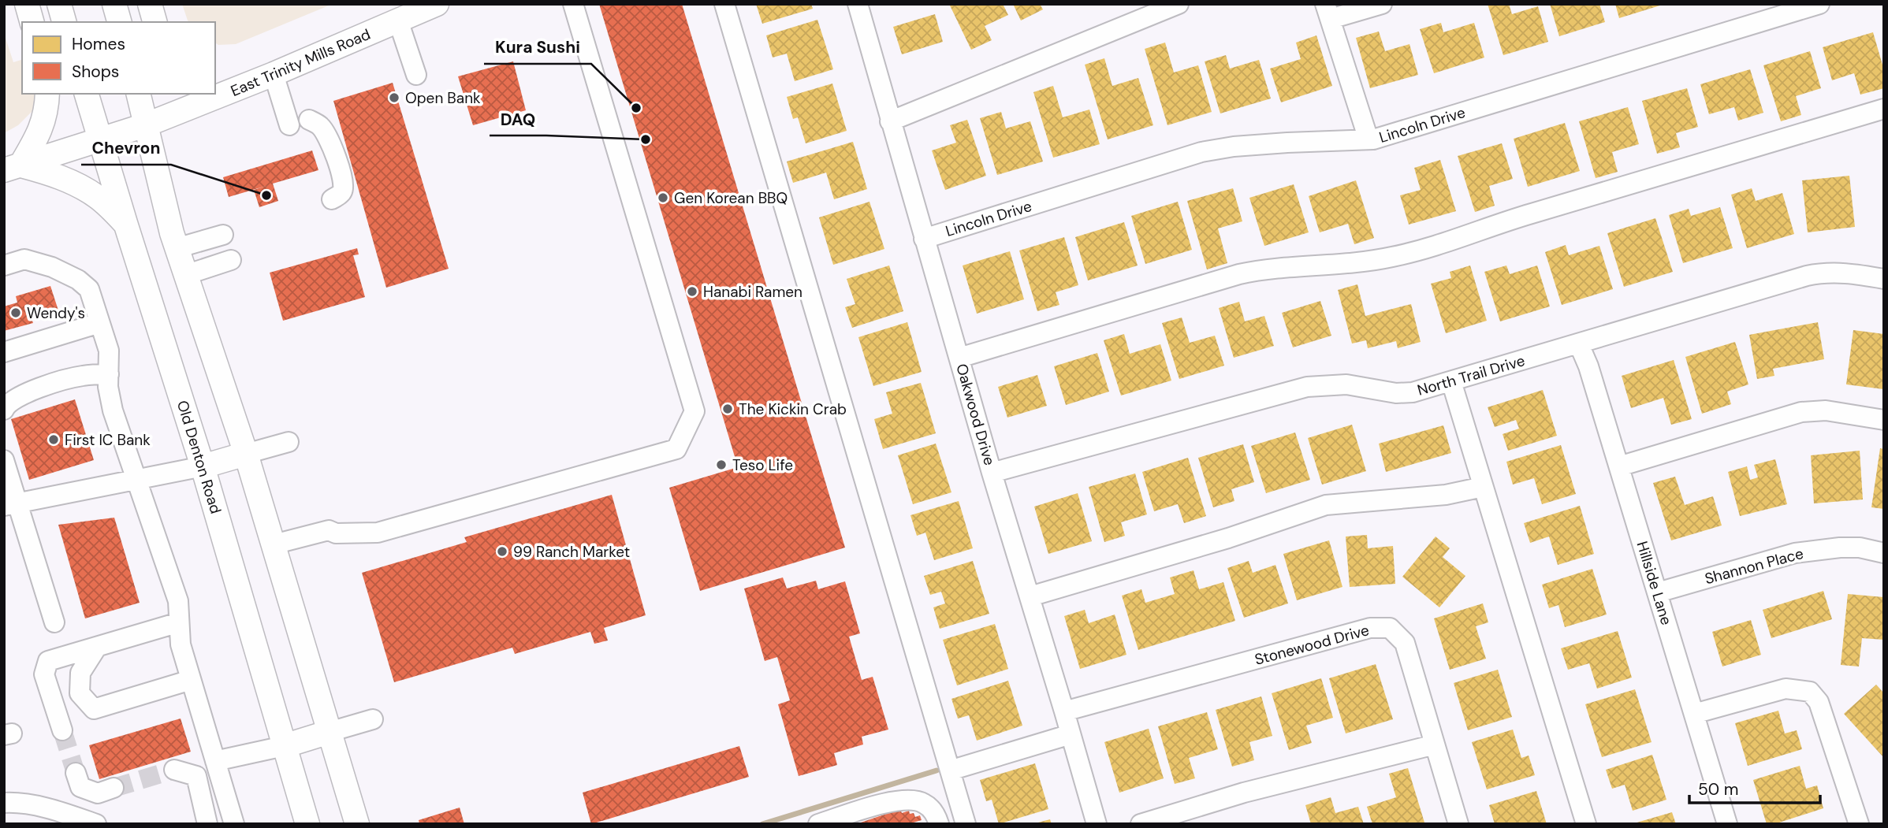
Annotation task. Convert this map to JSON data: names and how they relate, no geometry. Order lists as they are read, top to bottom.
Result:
{
  "streets": {
    "main road": ["East Trinity Mills Road", "Old Denton Road"],
    "street": [
      "Lincoln Drive",
      "North Trail Drive",
      "Oakwood Drive",
      "Shannon Place",
      "Hillside Lane",
      "Stonewood Drive"
    ]
  },
  "crossings": [
    ["East Trinity Mills Road", "Old Denton Road"],
    ["Lincoln Drive", "Oakwood Drive"],
    ["North Trail Drive", "Oakwood Drive"],
    ["North Trail Drive", "Hillside Lane"],
    ["Oakwood Drive", "Stonewood Drive"],
    ["Shannon Place", "Hillside Lane"]
  ],
  "places": [
    "Open Bank",
    "Kura Sushi",
    "DAQ",
    "Chevron",
    "Gen Korean BBQ",
    "Hanabi Ramen",
    "Wendy's",
    "The Kickin Crab",
    "First IC Bank",
    "Teso Life",
    "99 Ranch Market"
  ],
  "legend": ["Homes", "Shops"],
  "scale_bar": "50 m"
}
